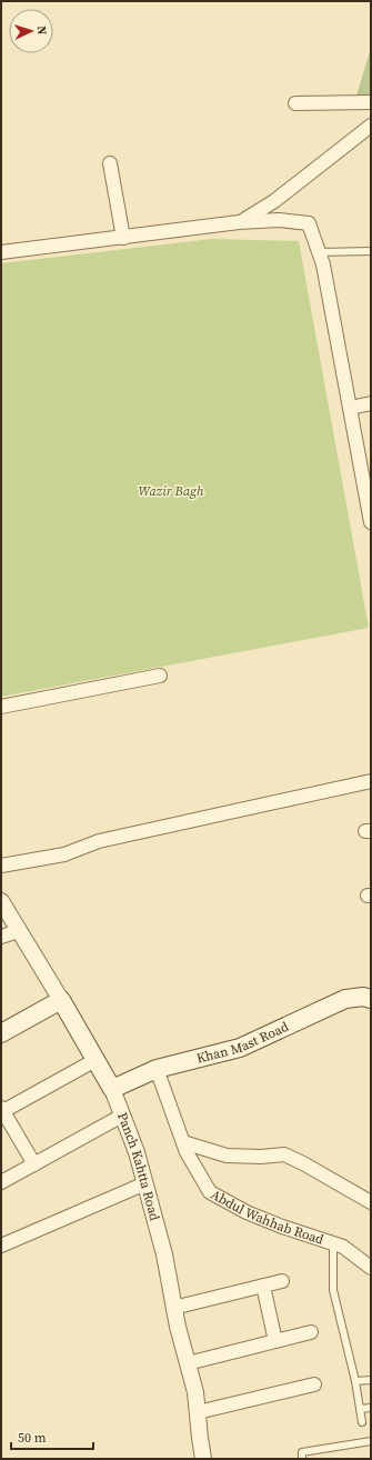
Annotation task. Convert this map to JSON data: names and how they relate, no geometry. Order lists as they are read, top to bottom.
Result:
{
  "streets": {
    "main road": ["Khan Mast Road", "Panch Kahtta Road"],
    "street": ["Abdul Wahhab Road"]
  },
  "crossings": [
    ["Khan Mast Road", "Panch Kahtta Road"],
    ["Khan Mast Road", "Abdul Wahhab Road"]
  ],
  "parks": ["Wazir Bagh"],
  "scale_bar": "50 m",
  "north": "right"
}
